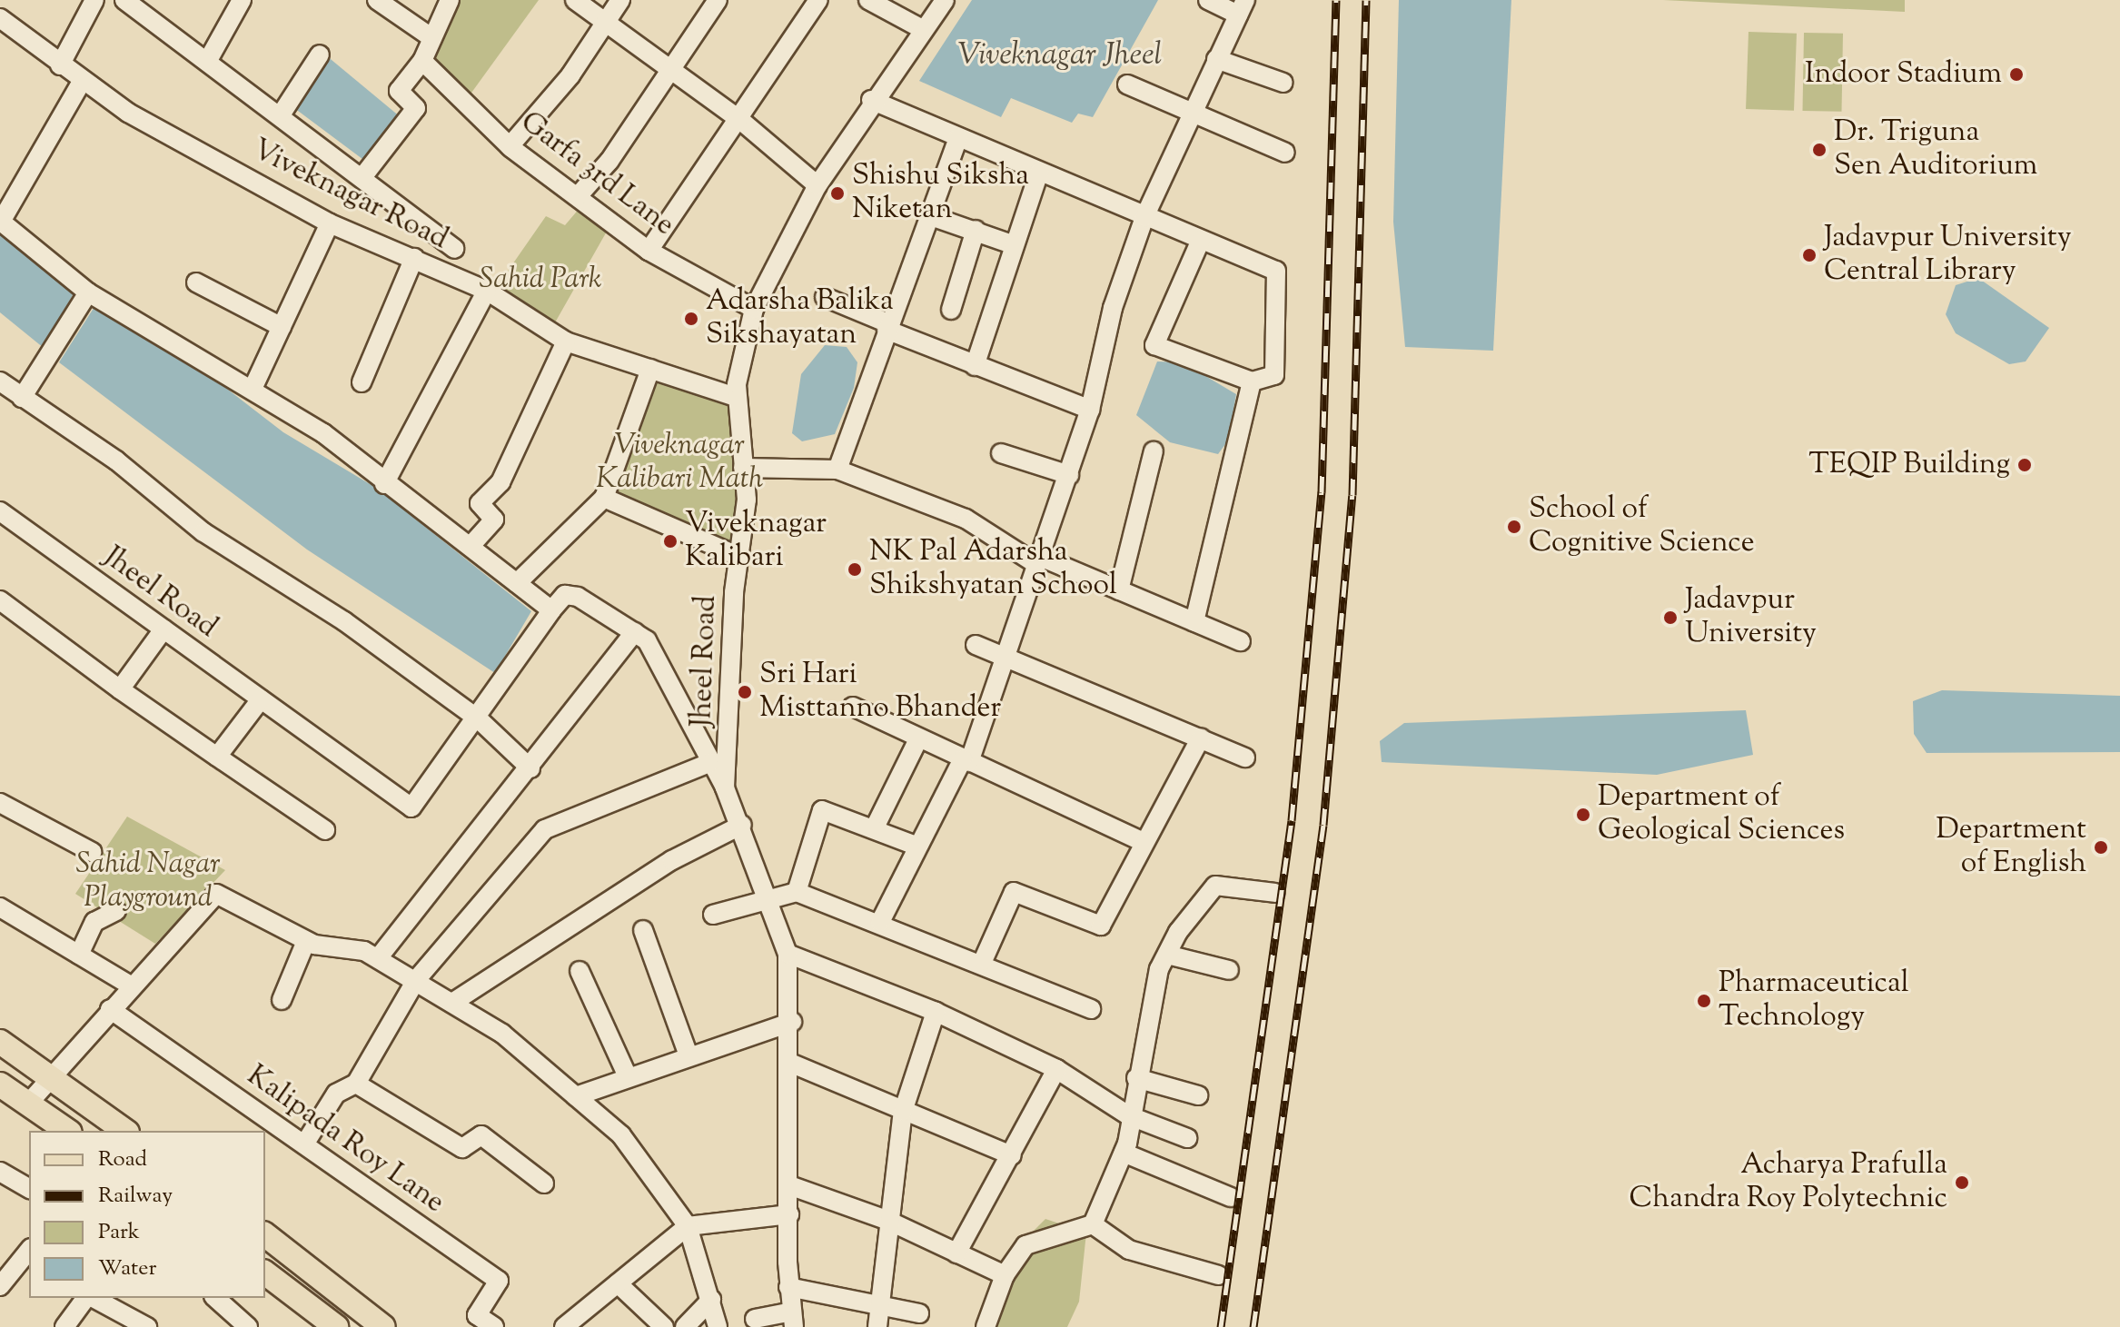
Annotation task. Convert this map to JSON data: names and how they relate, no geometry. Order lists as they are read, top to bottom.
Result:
{
  "streets": {
    "street": [
      "Garfa 3rd Lane",
      "Viveknagar Road",
      "Jheel Road",
      "Kalipada Roy Lane"
    ]
  },
  "crossings": [
    ["Garfa 3rd Lane", "Jheel Road"],
    ["Viveknagar Road", "Jheel Road"]
  ],
  "water": ["Viveknagar Jheel"],
  "parks": ["Sahid Park", "Viveknagar Kalibari Math", "Sahid Nagar Playground"],
  "places": [
    "Indoor Stadium",
    "Dr. Triguna Sen Auditorium",
    "Shishu Siksha Niketan",
    "Jadavpur University Central Library",
    "Adarsha Balika Sikshayatan",
    "TEQIP Building",
    "School of Cognitive Science",
    "Viveknagar Kalibari",
    "NK Pal Adarsha Shikshyatan School",
    "Jadavpur University",
    "Sri Hari Misttanno Bhander",
    "Department of Geological Sciences",
    "Department of English",
    "Pharmaceutical Technology",
    "Acharya Prafulla Chandra Roy Polytechnic"
  ],
  "legend": [
    "Road",
    "Railway",
    "Park",
    "Water"
  ]
}
